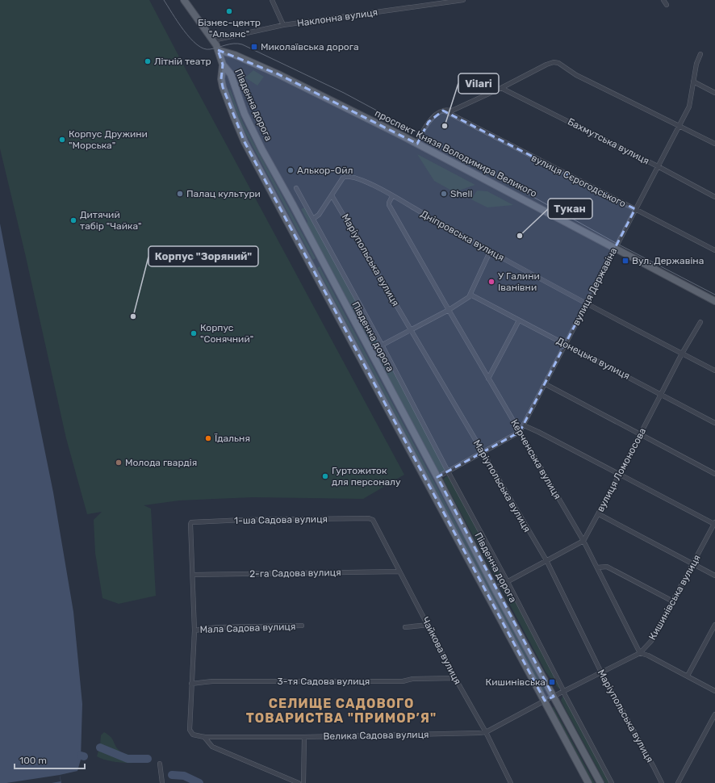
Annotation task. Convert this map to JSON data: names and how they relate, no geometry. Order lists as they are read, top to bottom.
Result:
{
  "streets": {
    "main road": ["Південна дорога", "проспект Князя Володимира Великого"],
    "street": [
      "Наклонна вулиця",
      "Бахмутська вулиця",
      "вулиця Сєрогодського",
      "Дніпровська вулиця",
      "Маріупольська вулиця",
      "вулиця Державіна",
      "Донецька вулиця",
      "Керченська вулиця",
      "вулиця Ломоносова",
      "1-ша Садова вулиця",
      "2-га Садова вулиця",
      "Кишинівська вулиця",
      "Мала Садова вулиця",
      "Чайкова вулиця",
      "3-тя Садова вулиця",
      "Велика Садова вулиця"
    ]
  },
  "crossings": [
    ["Південна дорога", "вулиця Державіна"],
    ["Південна дорога", "Кишинівська вулиця"],
    ["Південна дорога", "Велика Садова вулиця"],
    ["Бахмутська вулиця", "вулиця Державіна"],
    ["проспект Князя Володимира Великого", "вулиця Державіна"],
    ["вулиця Сєрогодського", "вулиця Державіна"],
    ["Дніпровська вулиця", "Маріупольська вулиця"],
    ["Дніпровська вулиця", "вулиця Державіна"],
    ["Дніпровська вулиця", "Керченська вулиця"],
    ["Дніпровська вулиця", "вулиця Ломоносова"],
    ["Маріупольська вулиця", "вулиця Державіна"],
    ["Маріупольська вулиця", "Кишинівська вулиця"],
    ["вулиця Державіна", "Донецька вулиця"],
    ["вулиця Державіна", "Керченська вулиця"],
    ["Донецька вулиця", "вулиця Ломоносова"],
    ["Керченська вулиця", "вулиця Ломоносова"],
    ["Керченська вулиця", "Кишинівська вулиця"],
    ["1-ша Садова вулиця", "2-га Садова вулиця"],
    ["1-ша Садова вулиця", "Чайкова вулиця"],
    ["2-га Садова вулиця", "Чайкова вулиця"],
    ["Кишинівська вулиця", "Велика Садова вулиця"],
    ["Чайкова вулиця", "3-тя Садова вулиця"],
    ["Чайкова вулиця", "Велика Садова вулиця"],
    ["3-тя Садова вулиця", "Велика Садова вулиця"]
  ],
  "districts": ["СЕЛИЩЕ САДОВОГО ТОВАРИСТВА \"ПРИМОР’Я\""],
  "places": {
    "other": [
      "Бізнес-центр \"Альянс\"",
      "Літній театр",
      "Vilari",
      "Корпус Дружини \"Морська\"",
      "Алькор-Ойл",
      "Палац культури",
      "Shell",
      "Дитячий табір \"Чайка\"",
      "Тукан",
      "У Галини Іванівни",
      "Корпус \"Зоряний\"",
      "Корпус \"Сонячний\"",
      "Їдальня",
      "Молода гвардія",
      "Гуртожиток для персоналу"
    ],
    "transit": ["Миколаївська дорога", "Вул. Державіна", "Кишинівська"]
  },
  "scale_bar": "100 m"
}
